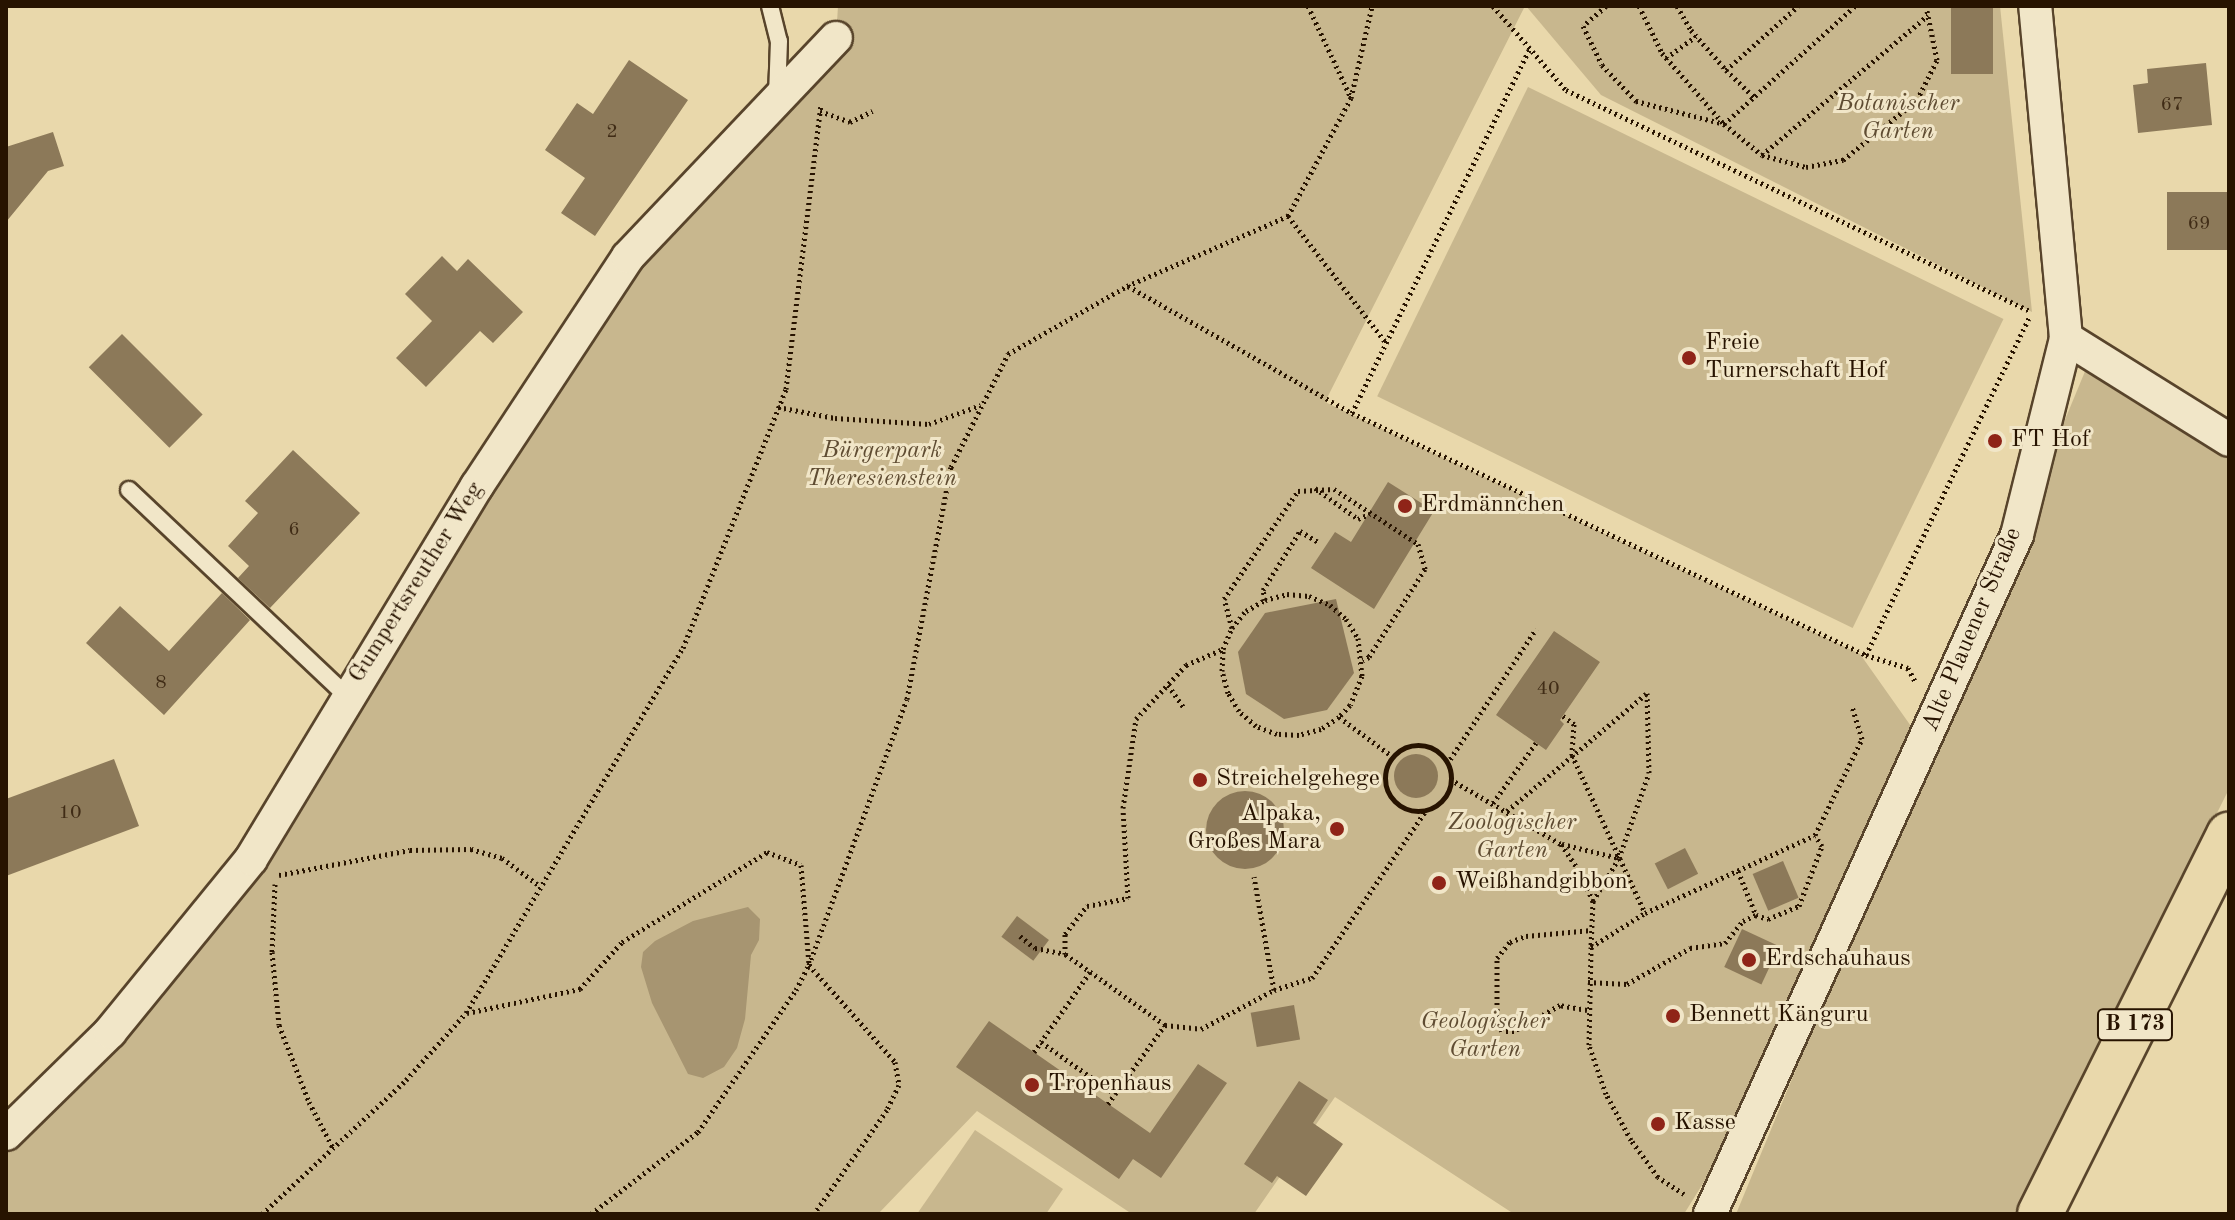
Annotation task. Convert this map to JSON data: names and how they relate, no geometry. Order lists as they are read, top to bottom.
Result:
{
  "streets": {
    "main road": ["B 173"],
    "street": ["Gumpertsreuther Weg", "Alte Plauener Straße"]
  },
  "parks": [
    "Botanischer Garten",
    "Bürgerpark Theresienstein",
    "Zoologischer Garten",
    "Geologischer Garten"
  ],
  "places": [
    "Freie Turnerschaft Hof",
    "FT Hof",
    "Erdmännchen",
    "Streichelgehege",
    "Alpaka, Großes Mara",
    "Weißhandgibbon",
    "Erdschauhaus",
    "Bennett Känguru",
    "Tropenhaus",
    "Kasse"
  ],
  "house_numbers": [
    "67",
    "2",
    "69",
    "6",
    "8",
    "40",
    "10"
  ]
}
